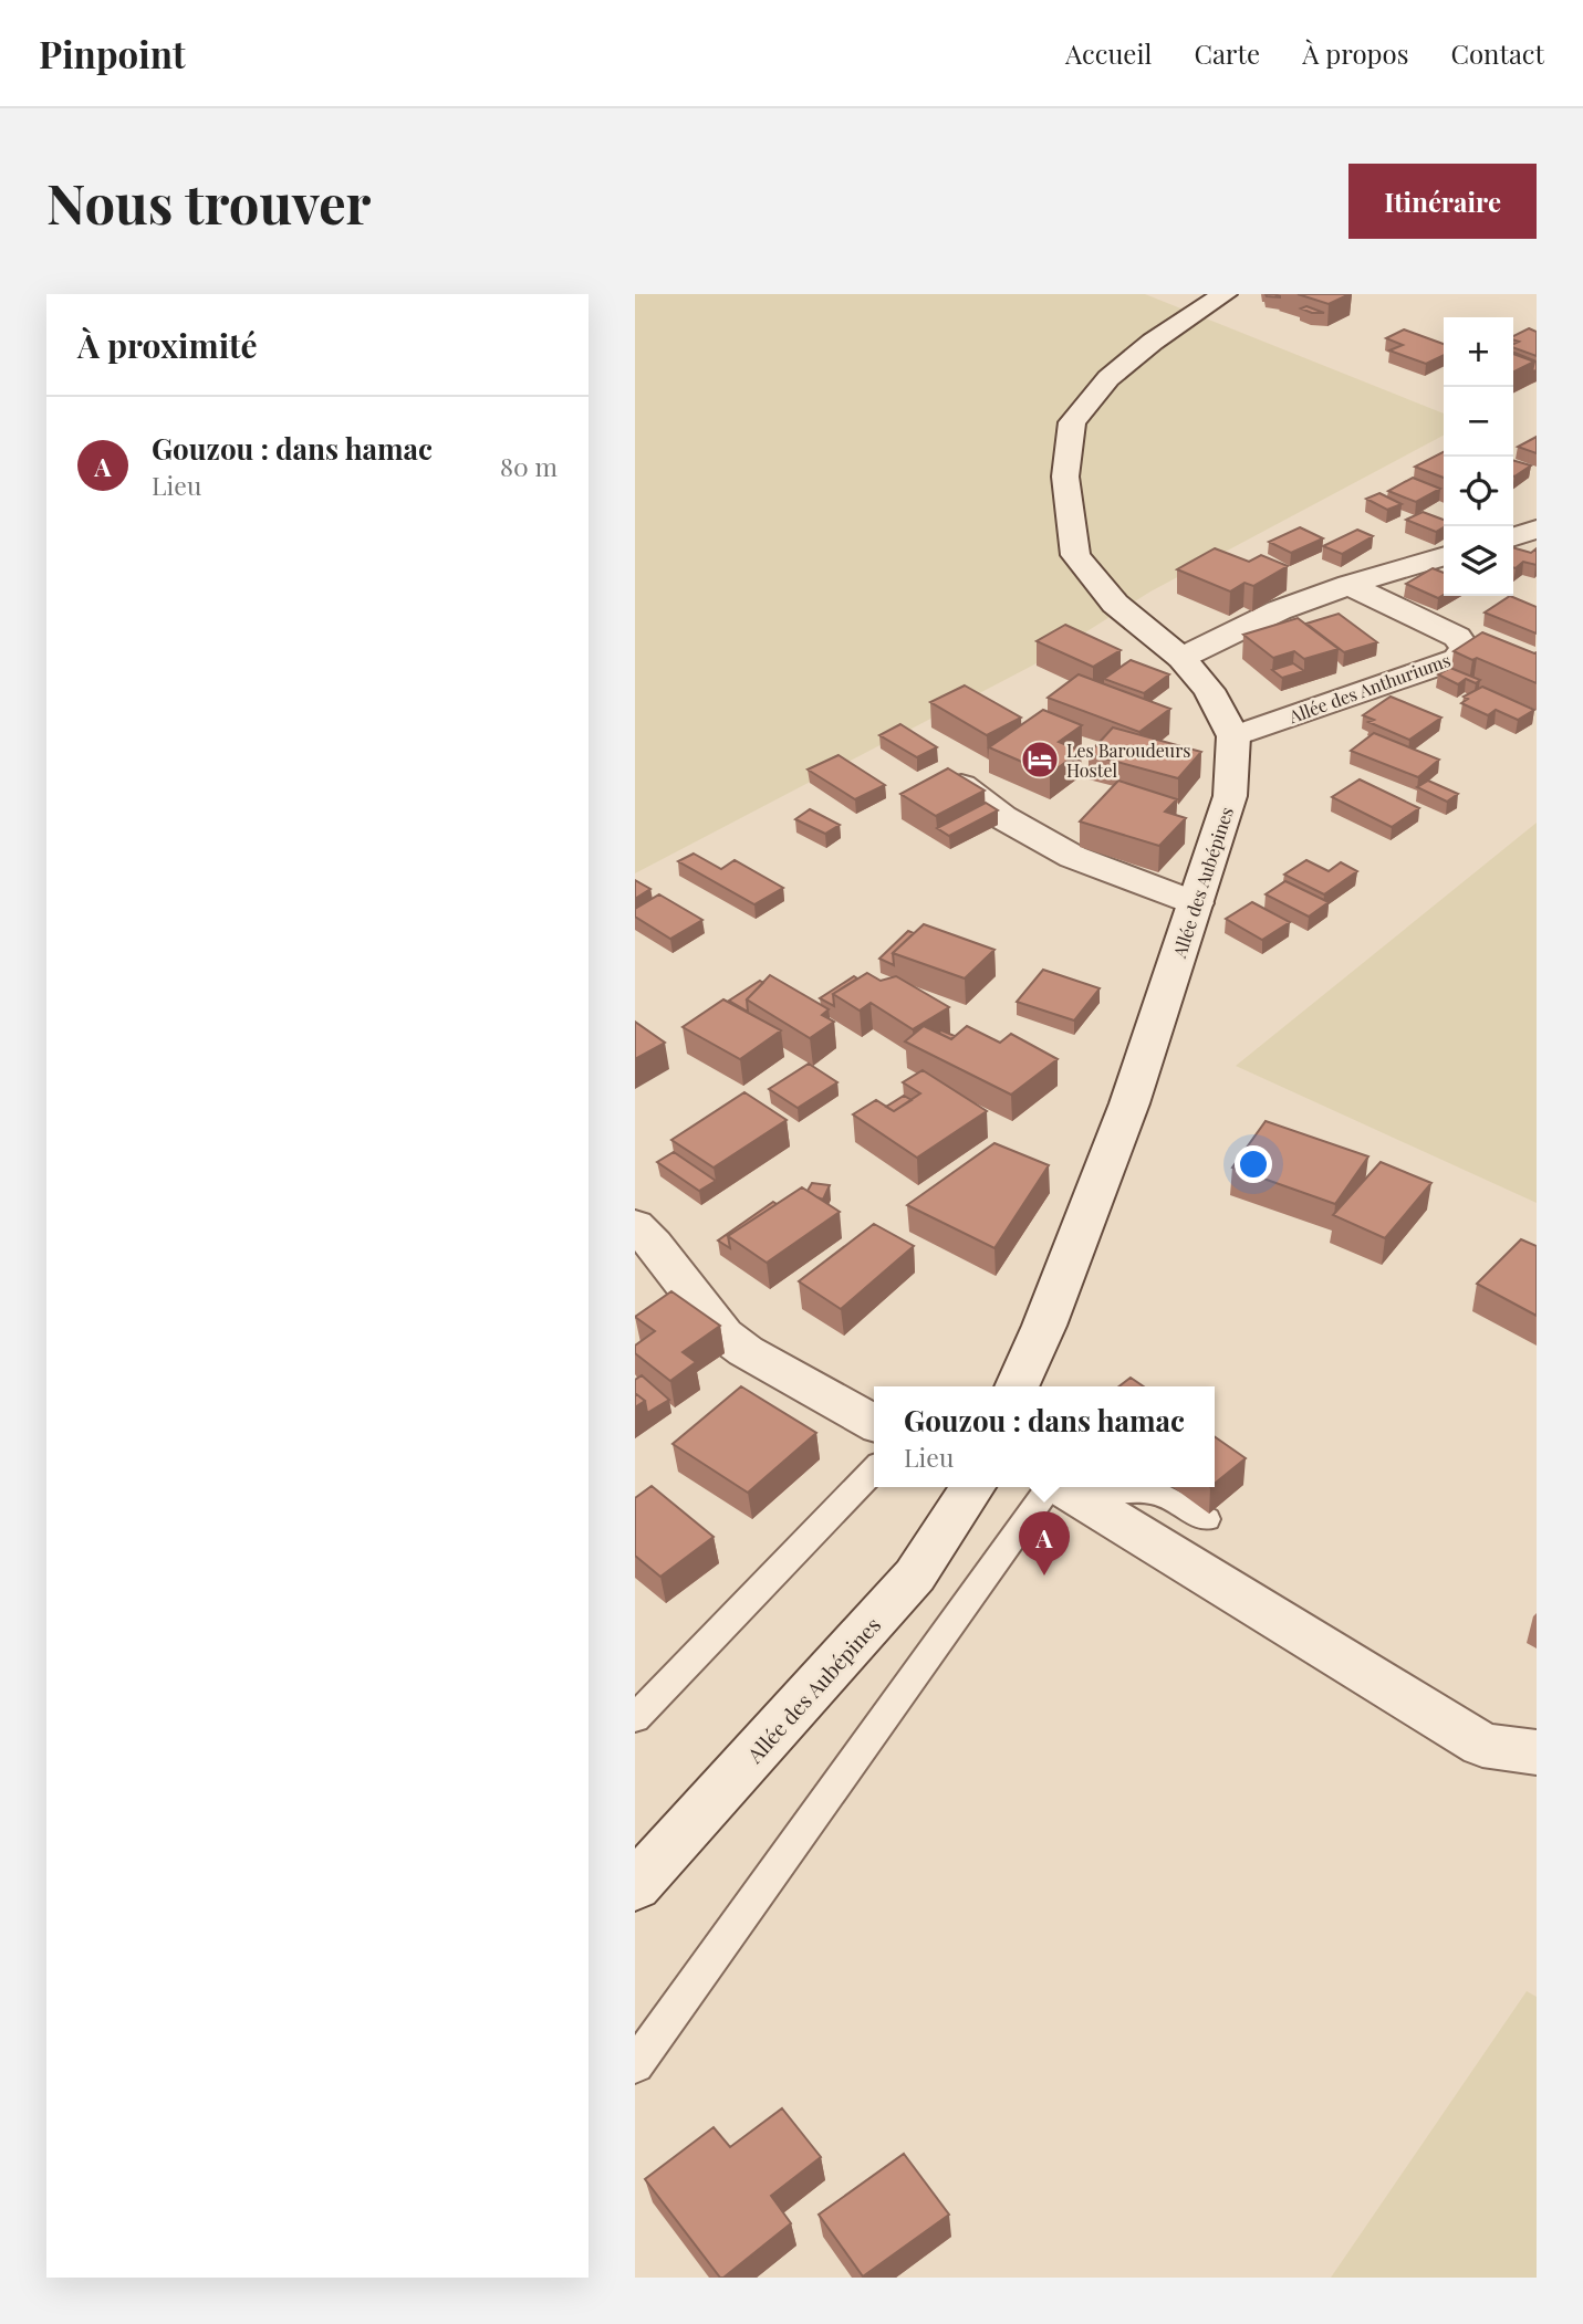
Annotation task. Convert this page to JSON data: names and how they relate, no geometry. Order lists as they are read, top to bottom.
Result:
{
  "streets": {
    "street": ["Allée des Anthuriums", "Allée des Aubépines"]
  },
  "crossings": [
    ["Allée des Anthuriums", "Allée des Aubépines"]
  ],
  "places": {
    "hotel": ["Les Baroudeurs Hostel"]
  },
  "page": {
    "header": "Pinpoint",
    "nav": [
      "Accueil",
      "Carte",
      "À propos",
      "Contact"
    ],
    "buttons": "Itinéraire",
    "title": "Nous trouver",
    "heading": "À proximité",
    "map_buttons": ["+", "−"],
    "list": [
      {
        "mark": "A",
        "name": "Gouzou : dans hamac",
        "note": "Lieu",
        "value": "80 m"
      }
    ],
    "popup": ["Gouzou : dans hamac", "Lieu"],
    "pins": "A"
  }
}
